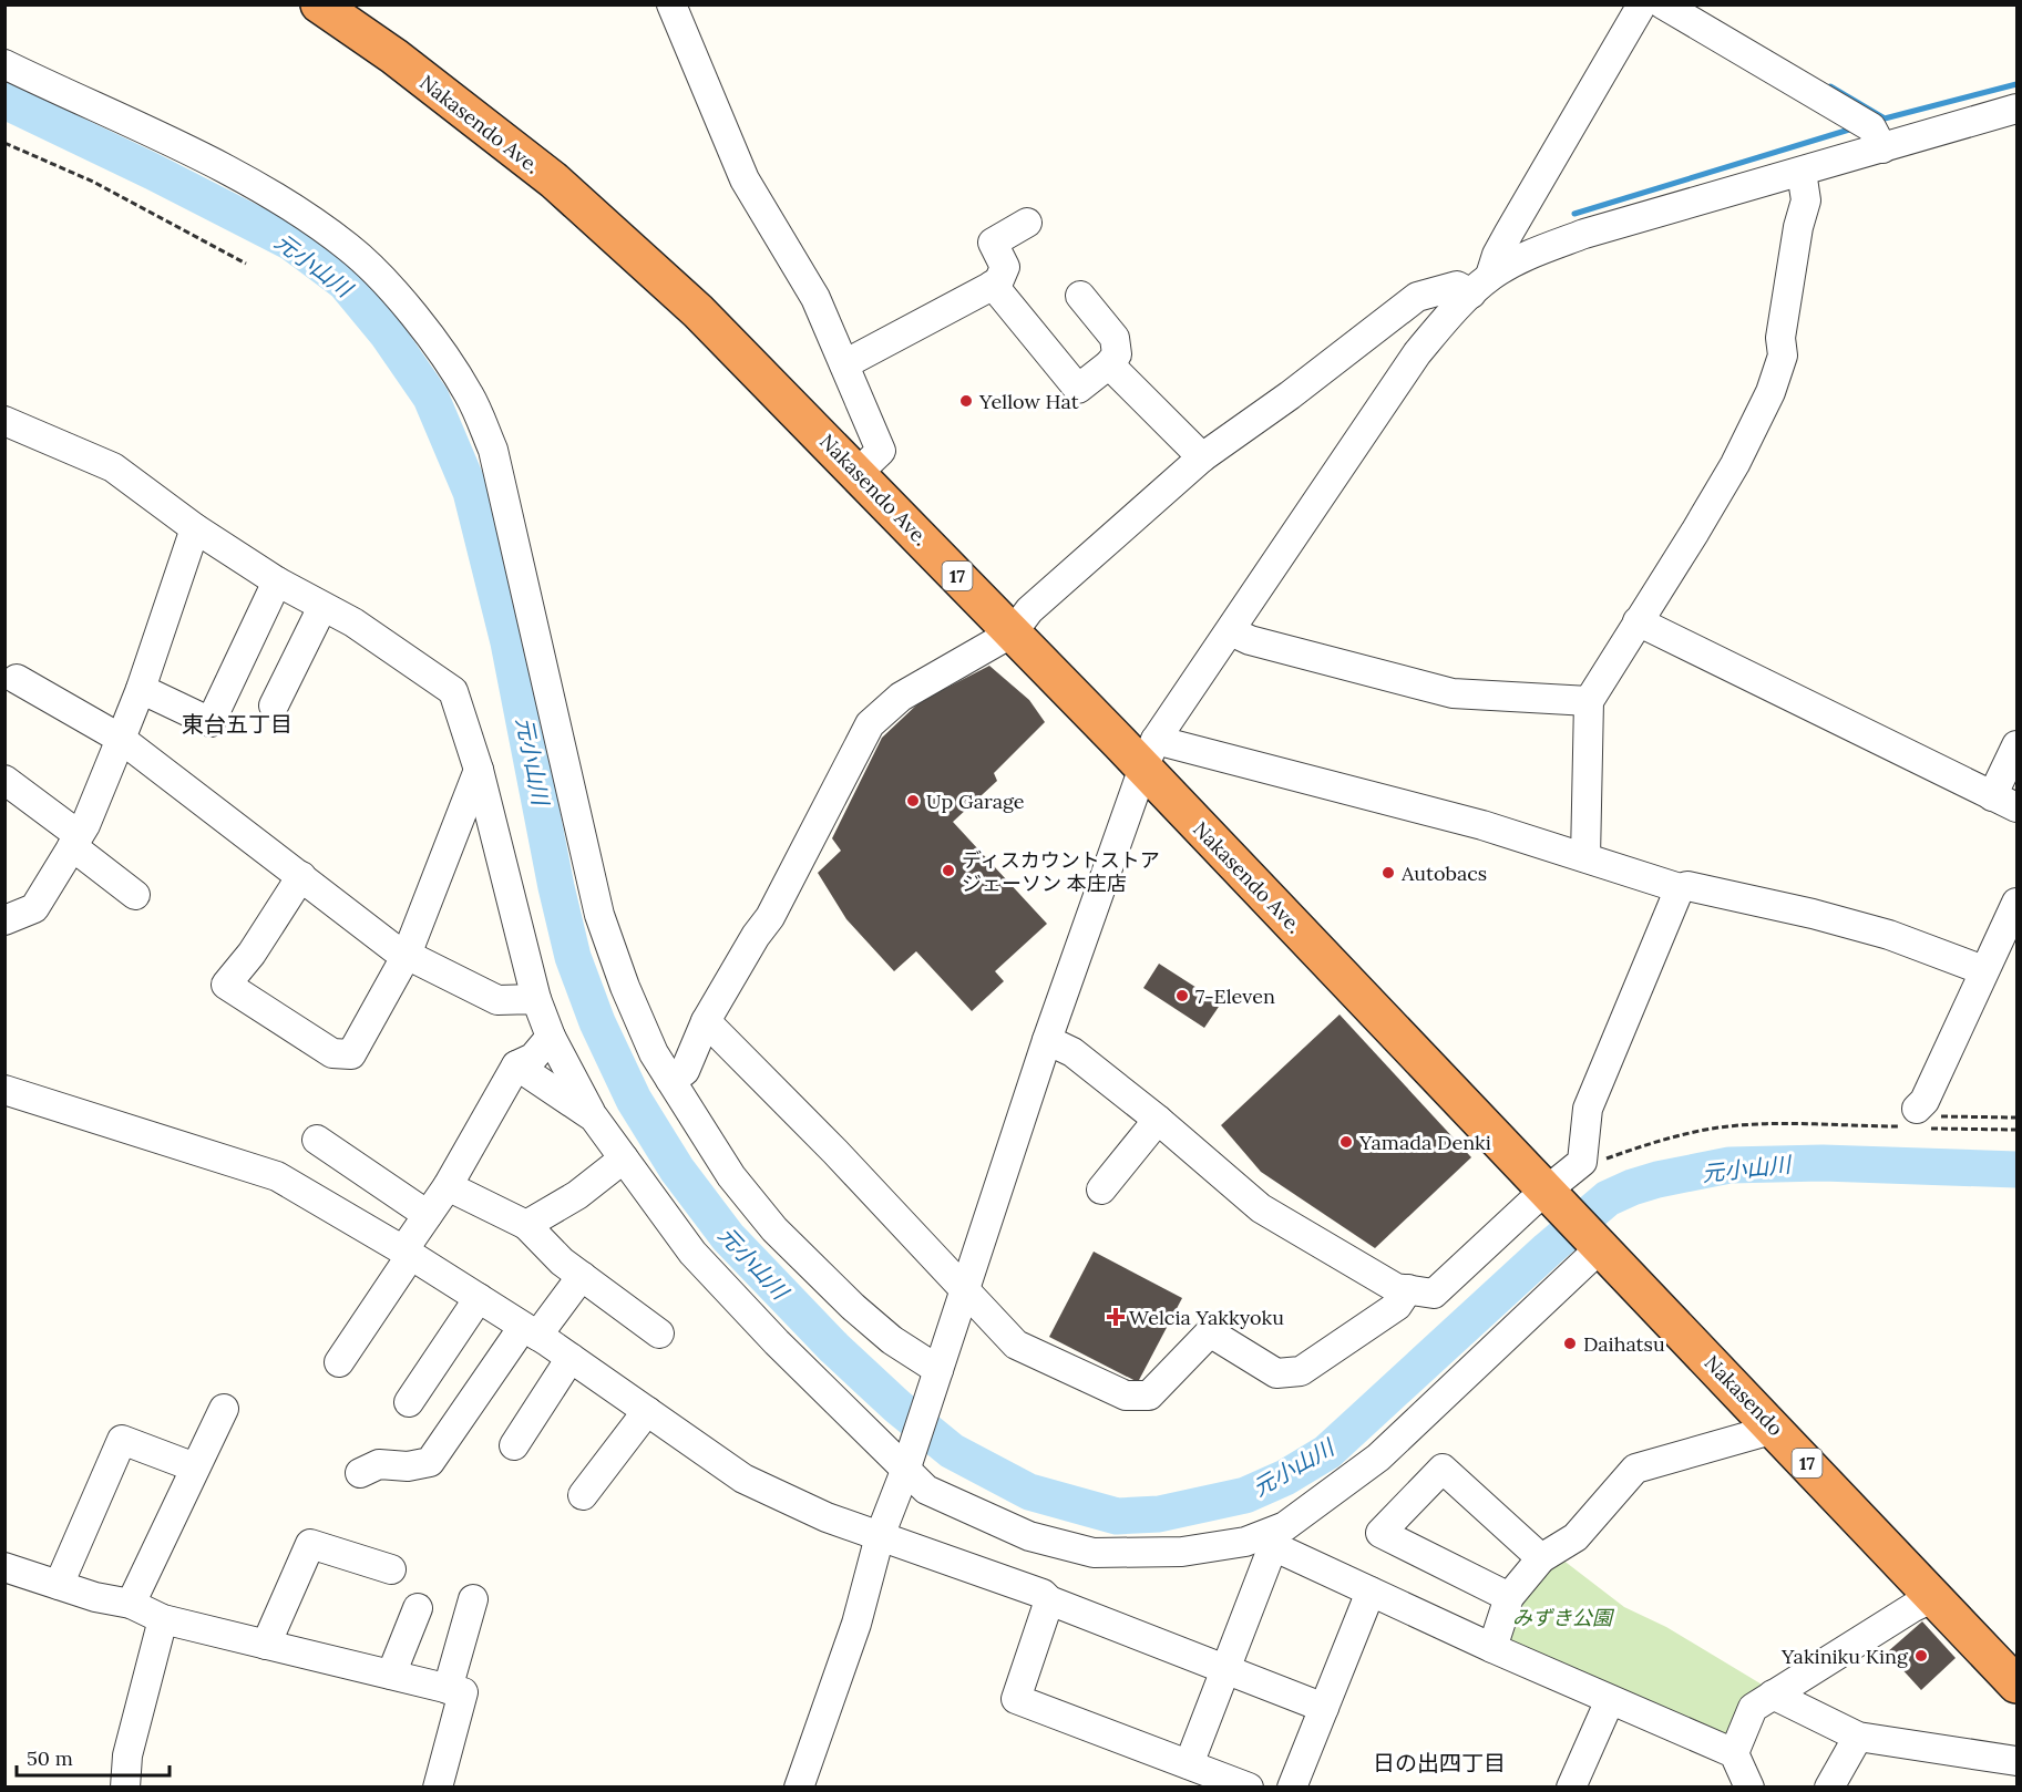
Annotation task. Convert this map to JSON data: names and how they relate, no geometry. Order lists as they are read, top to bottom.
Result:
{
  "streets": {
    "highway": ["Nakasendo Ave.", "17", "Nakasendo"]
  },
  "crossings": [
    ["Nakasendo Ave.", "Nakasendo"]
  ],
  "districts": ["東台五丁目", "日の出四丁目"],
  "water": ["元小山川"],
  "parks": ["みずき公園"],
  "places": {
    "other": [
      "Yellow Hat",
      "Up Garage",
      "ディスカウントストア ジェーソン 本庄店",
      "Autobacs",
      "7-Eleven",
      "Yamada Denki",
      "Daihatsu",
      "Yakiniku King"
    ],
    "health": ["Welcia Yakkyoku"]
  },
  "scale_bar": "50 m"
}
